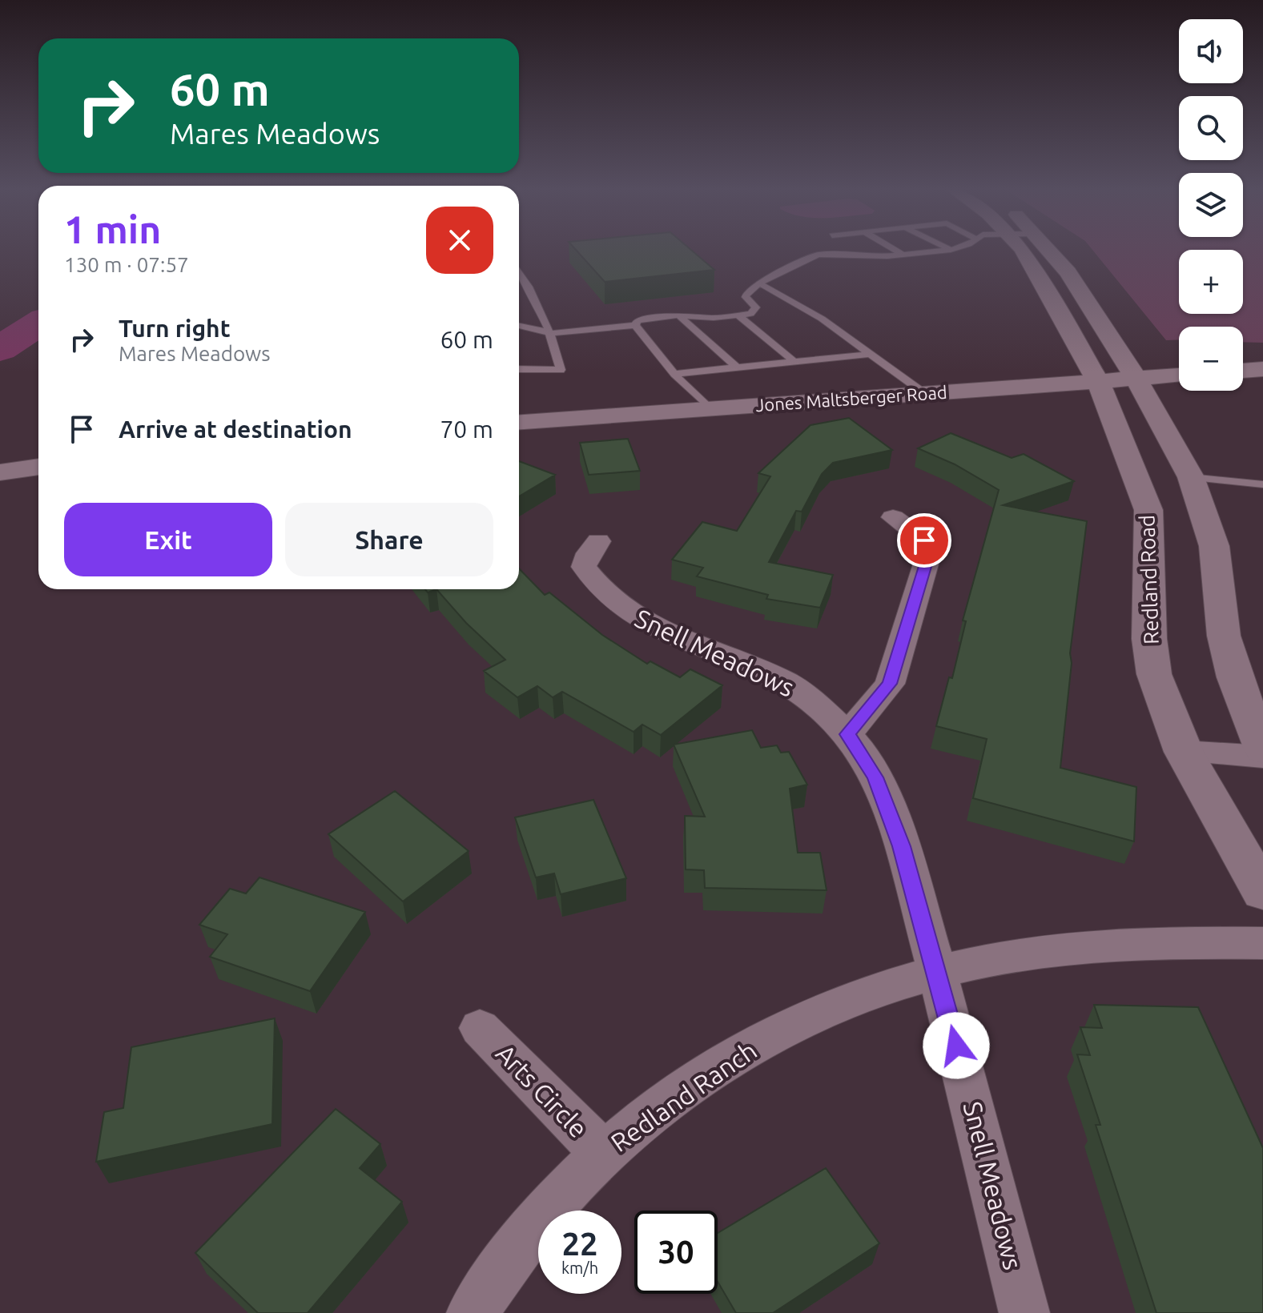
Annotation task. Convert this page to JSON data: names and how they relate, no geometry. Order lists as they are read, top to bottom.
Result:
{
  "streets": {
    "main road": ["Jones Maltsberger Road", "Redland Road"],
    "street": ["Snell Meadows", "Arts Circle", "Redland Ranch"]
  },
  "crossings": [
    ["Jones Maltsberger Road", "Redland Road"],
    ["Snell Meadows", "Redland Ranch"],
    ["Arts Circle", "Redland Ranch"]
  ],
  "page": {
    "map_buttons": ["+", "−"],
    "turn": ["60 m", "Mares Meadows"],
    "heading": ["1 min", "130 m · 07:57"],
    "list": [
      {
        "name": "Turn right",
        "note": "Mares Meadows",
        "value": "60 m"
      },
      {
        "name": "Arrive at destination",
        "value": "70 m"
      }
    ],
    "buttons": ["Exit", "Share"],
    "speed": "22 km/h",
    "limit": "30"
  }
}
